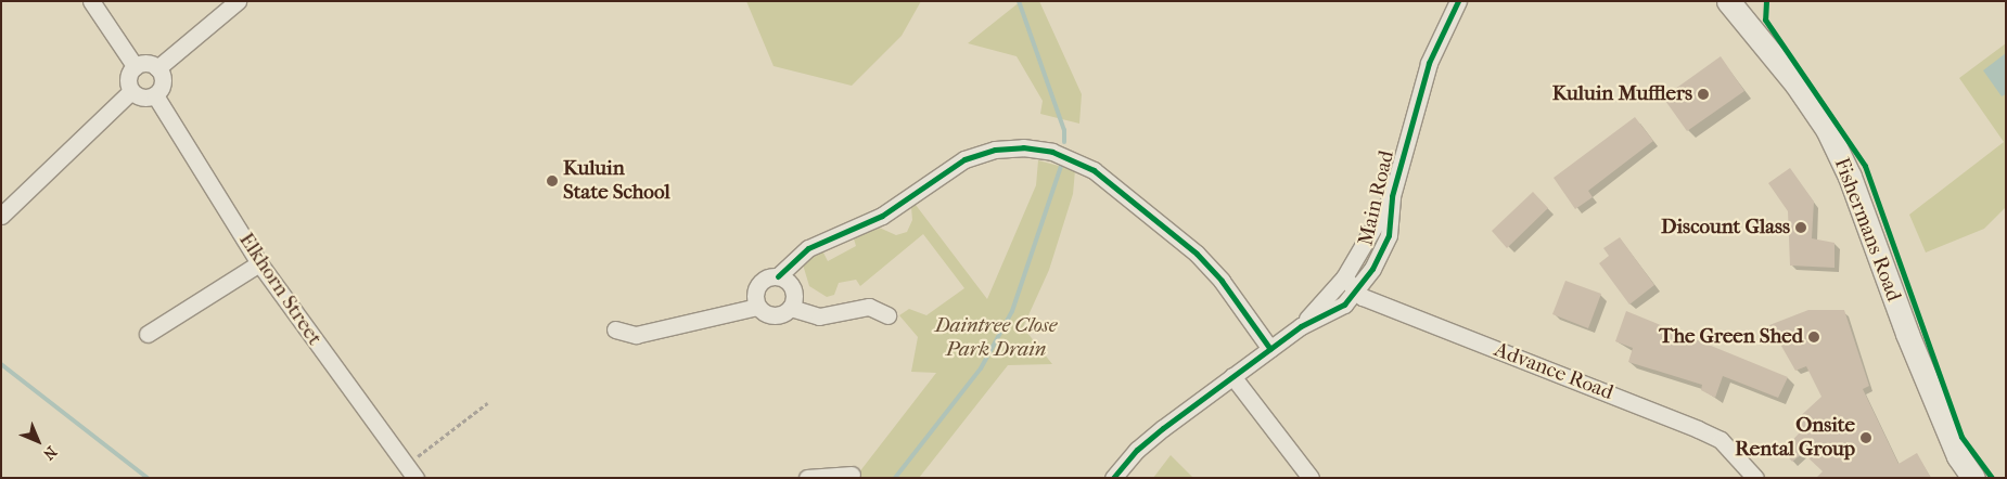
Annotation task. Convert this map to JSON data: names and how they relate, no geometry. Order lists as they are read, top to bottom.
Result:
{
  "streets": {
    "main road": ["Fishermans Road"],
    "street": ["Main Road", "Elkhorn Street", "Advance Road"]
  },
  "crossings": [
    ["Main Road", "Advance Road"]
  ],
  "parks": ["Daintree Close Park Drain"],
  "places": [
    "Kuluin Mufflers",
    "Kuluin State School",
    "Discount Glass",
    "The Green Shed",
    "Onsite Rental Group"
  ],
  "north": "bottom right"
}
